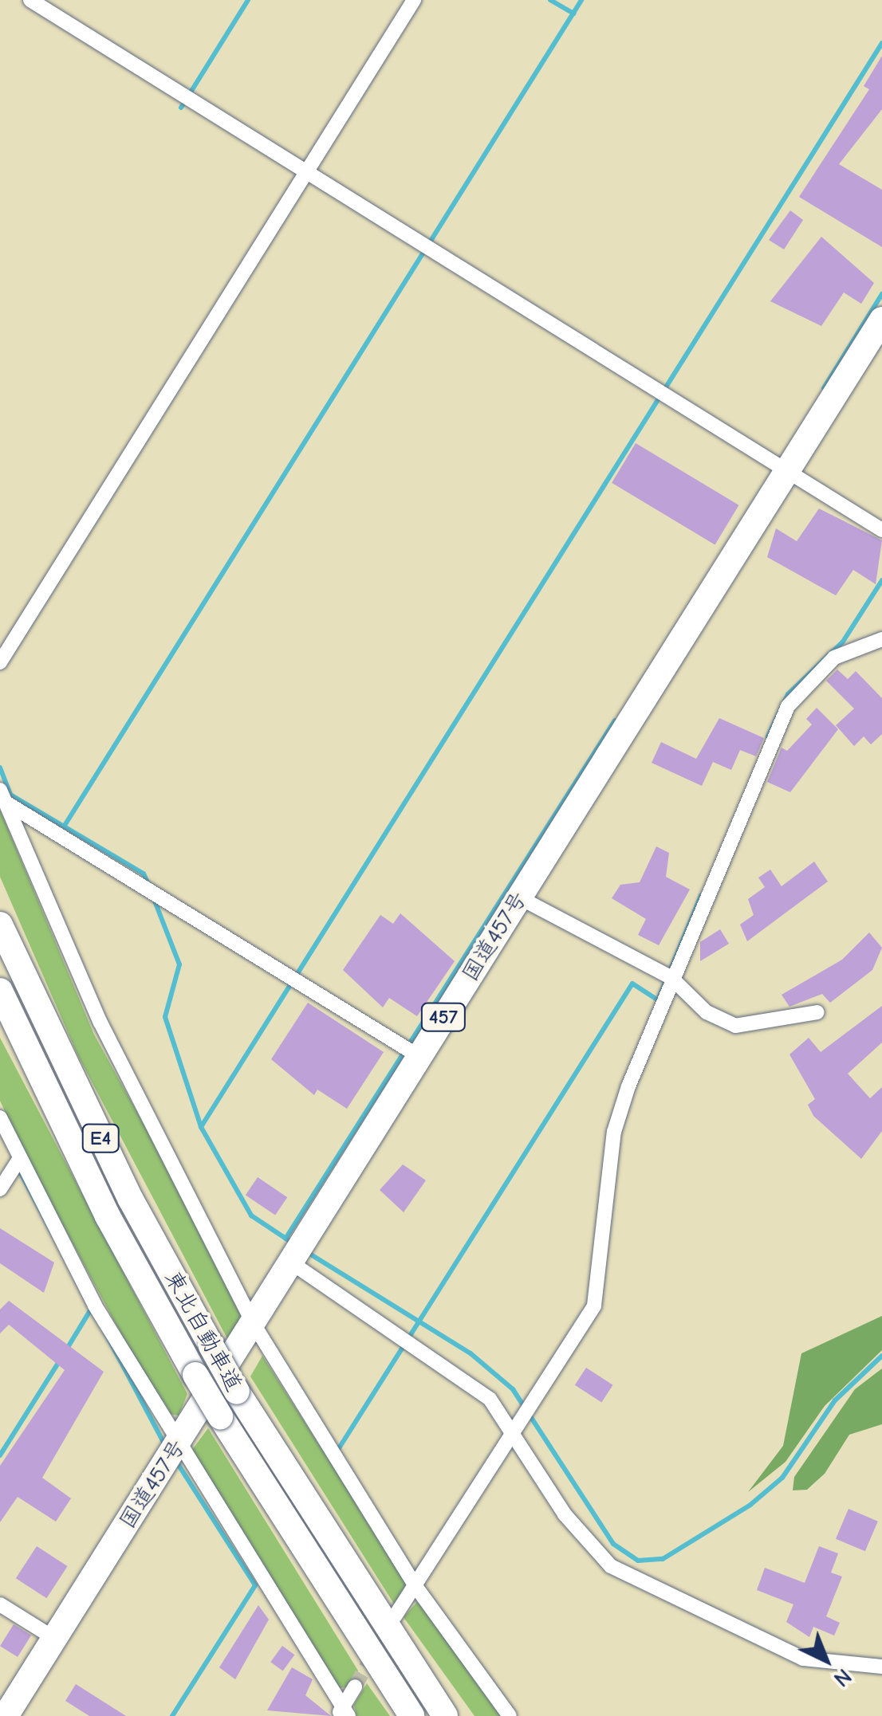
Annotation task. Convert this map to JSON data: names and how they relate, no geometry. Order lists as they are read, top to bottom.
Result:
{
  "streets": {
    "highway": [
      "国道457号",
      "457",
      "E4",
      "東北自動車道"
    ]
  },
  "north": "bottom right"
}
